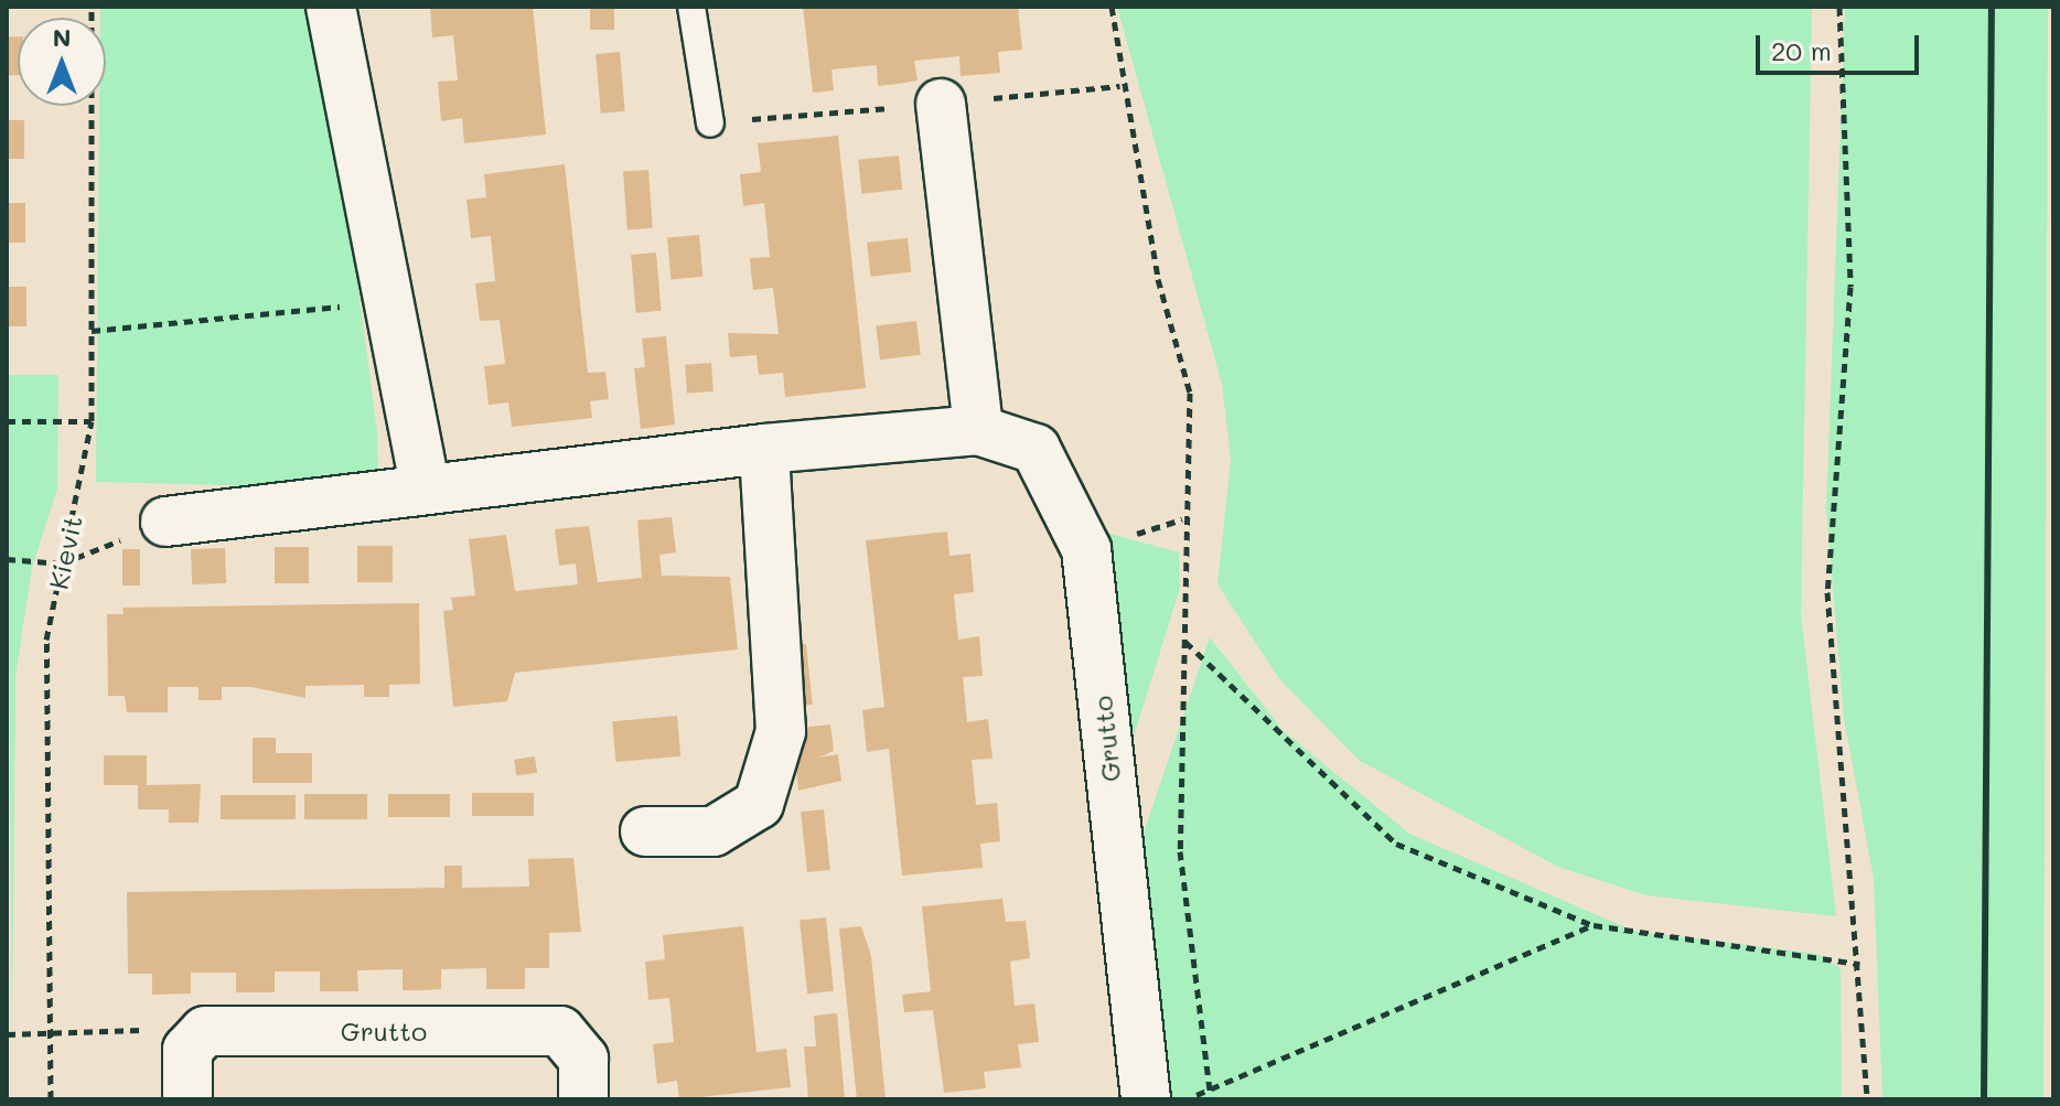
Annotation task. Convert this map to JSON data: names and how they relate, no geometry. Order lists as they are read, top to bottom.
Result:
{
  "streets": {
    "street": ["Grutto"],
    "path": ["Kievit"]
  },
  "scale_bar": "20 m",
  "north": "top"
}
